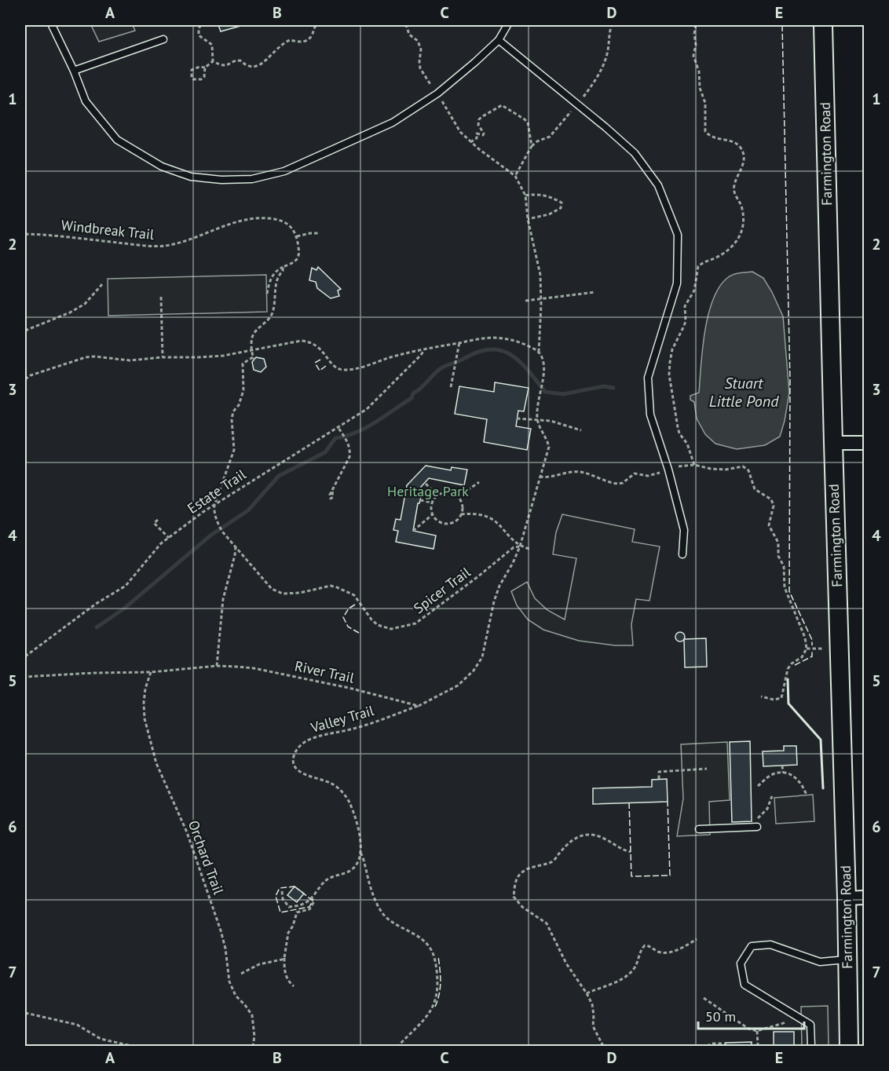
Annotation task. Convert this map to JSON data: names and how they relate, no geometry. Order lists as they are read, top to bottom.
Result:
{
  "streets": {
    "street": ["Farmington Road"],
    "path": [
      "Windbreak Trail",
      "Estate Trail",
      "Spicer Trail",
      "River Trail",
      "Valley Trail",
      "Orchard Trail"
    ]
  },
  "crossings": [
    ["Estate Trail", "Spicer Trail"],
    ["River Trail", "Valley Trail"],
    ["River Trail", "Orchard Trail"]
  ],
  "water": ["Stuart Little Pond"],
  "parks": ["Heritage Park"],
  "scale_bar": "50 m",
  "grid": {
    "columns": [
      "A",
      "B",
      "C",
      "D",
      "E"
    ],
    "rows": [
      "1",
      "2",
      "3",
      "4",
      "5",
      "6",
      "7"
    ]
  }
}
